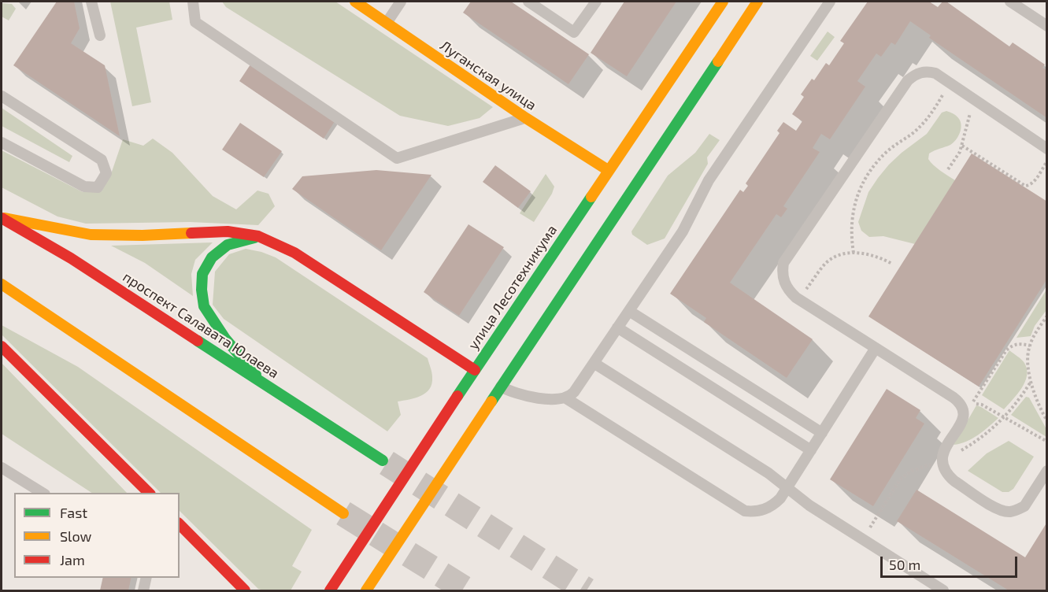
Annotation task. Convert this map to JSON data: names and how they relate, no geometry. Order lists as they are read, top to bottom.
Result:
{
  "streets": {
    "main road": ["Луганская улица", "улица Лесотехникума", "проспект Салавата Юлаева"]
  },
  "crossings": [
    ["Луганская улица", "улица Лесотехникума"]
  ],
  "legend": ["Fast", "Slow", "Jam"],
  "scale_bar": "50 m"
}
